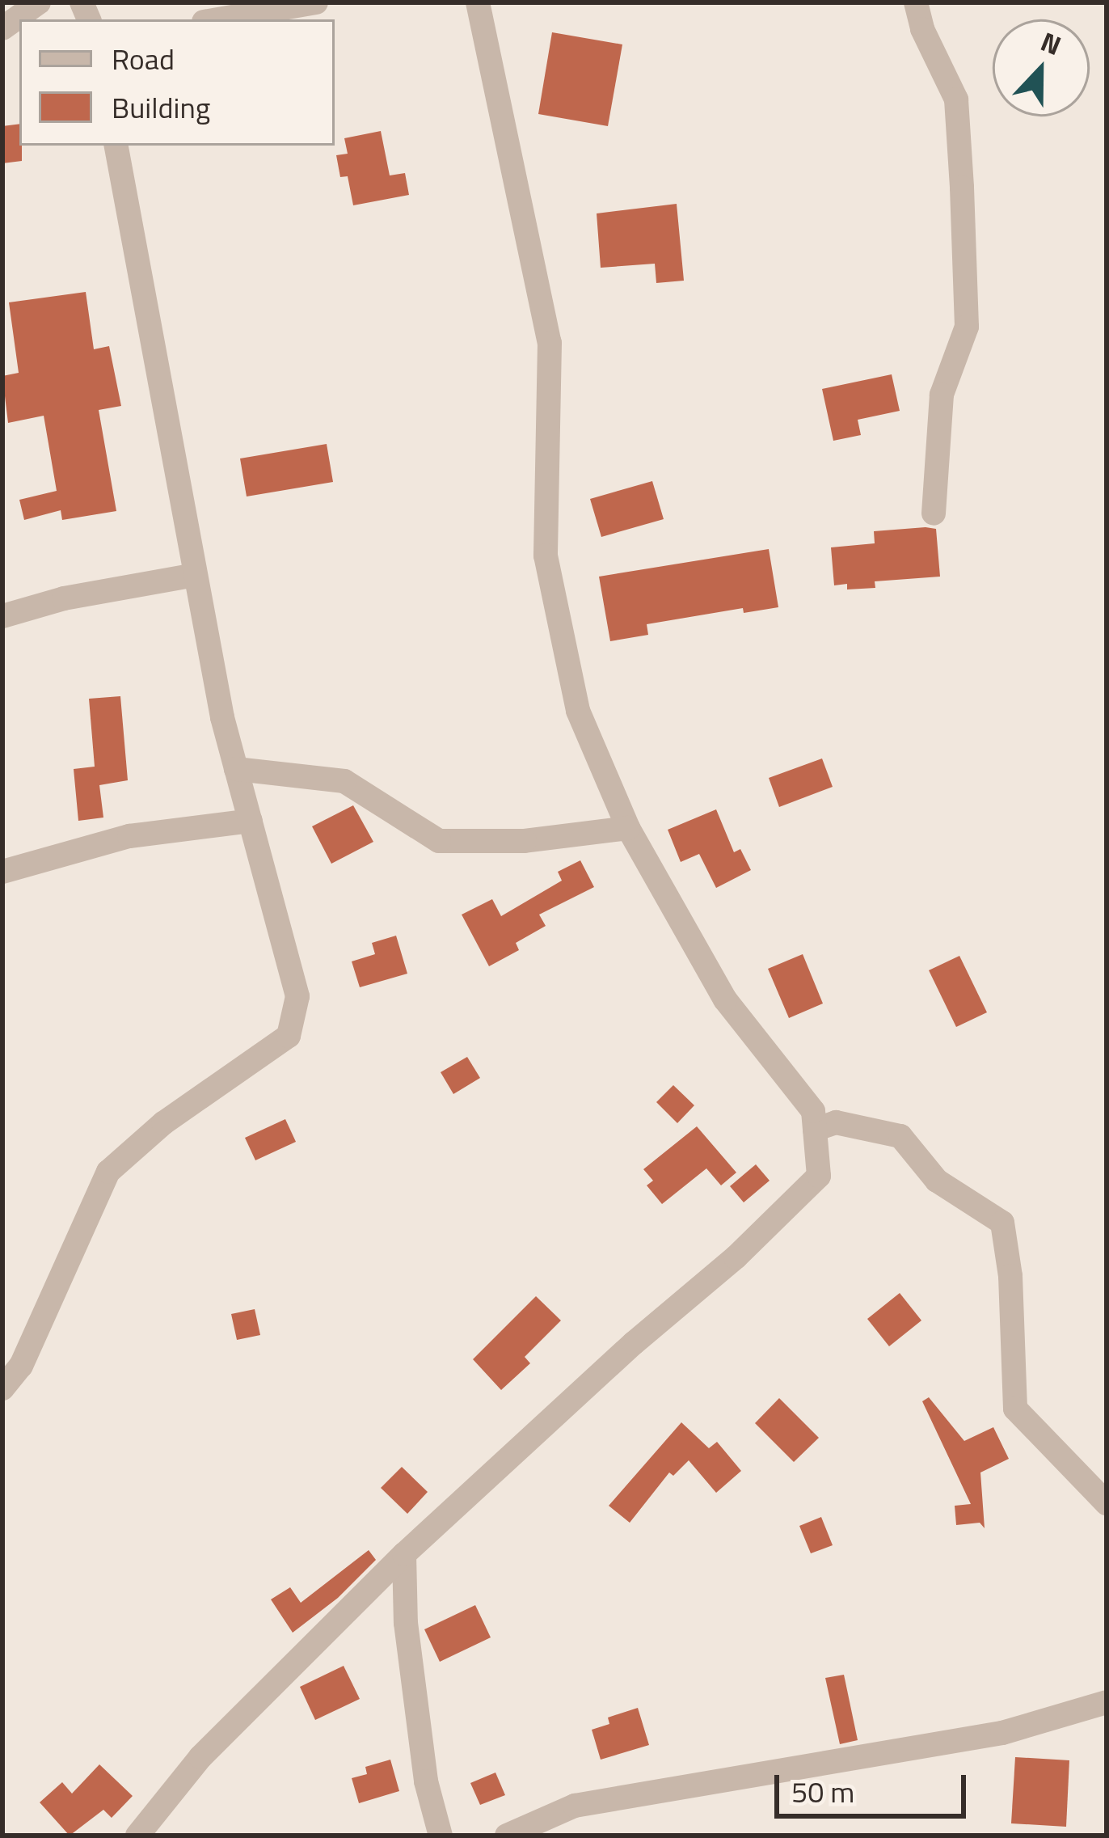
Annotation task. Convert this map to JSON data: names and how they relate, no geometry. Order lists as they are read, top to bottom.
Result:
{
  "legend": ["Road", "Building"],
  "scale_bar": "50 m",
  "north": "top"
}
